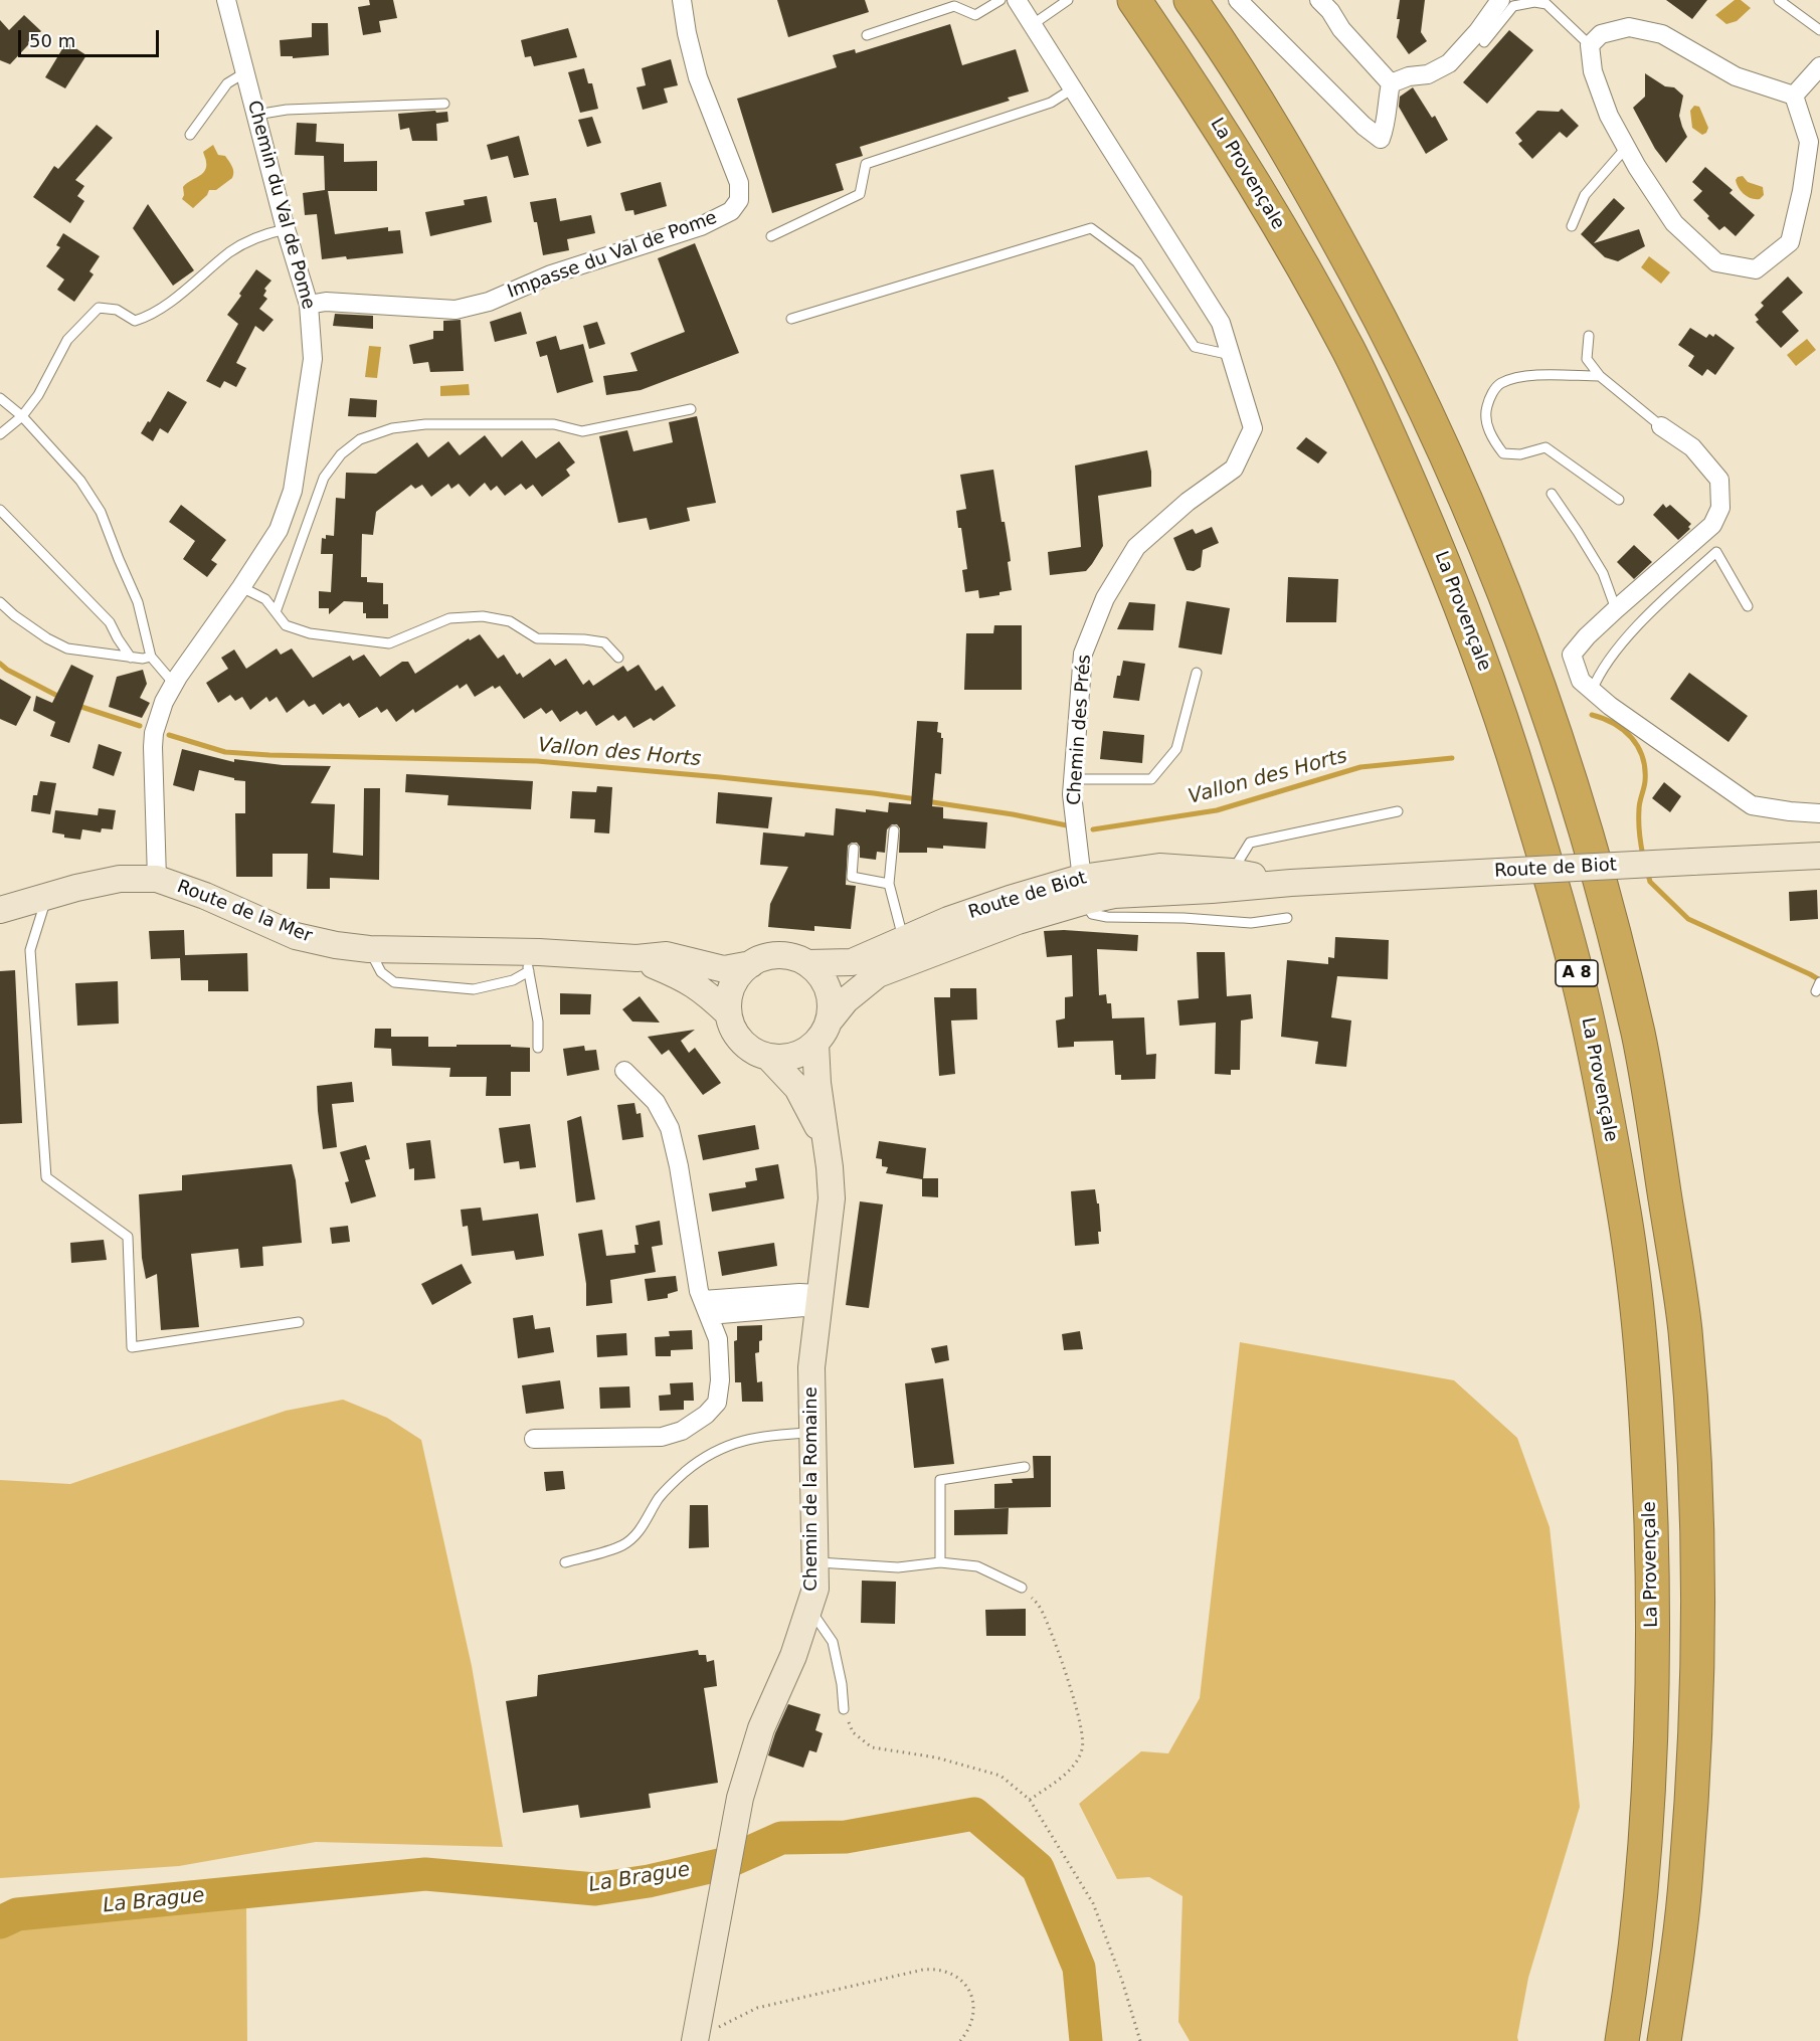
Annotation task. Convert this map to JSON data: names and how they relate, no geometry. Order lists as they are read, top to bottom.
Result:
{
  "streets": {
    "highway": ["La Provençale", "A 8"],
    "main road": ["Route de Biot", "Route de la Mer", "Chemin de la Romaine"],
    "street": ["Chemin du Val de Pome", "Impasse du Val de Pome", "Chemin des Prés"]
  },
  "crossings": [
    ["Chemin du Val de Pome", "Impasse du Val de Pome"],
    ["Chemin du Val de Pome", "Route de la Mer"],
    ["Chemin des Prés", "Route de Biot"],
    ["Route de Biot", "Chemin de la Romaine"]
  ],
  "water": ["Vallon des Horts", "La Brague"],
  "scale_bar": "50 m"
}
